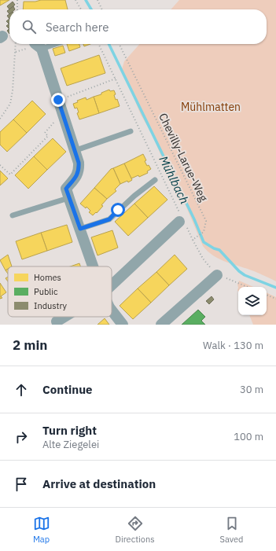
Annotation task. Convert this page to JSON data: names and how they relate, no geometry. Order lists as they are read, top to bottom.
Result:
{
  "streets": {
    "path": ["Chevilly-Larue-Weg"]
  },
  "water": ["Mühlbach"],
  "parks": ["Mühlmatten"],
  "legend": ["Homes", "Public", "Industry"],
  "page": {
    "search": "Search here",
    "heading": ["2 min", "Walk · 130 m"],
    "list": [
      ["Continue", "30 m"],
      ["Turn right", "Alte Ziegelei", "100 m"],
      "Arrive at destination"
    ],
    "nav": ["Map", "Directions", "Saved"]
  }
}
